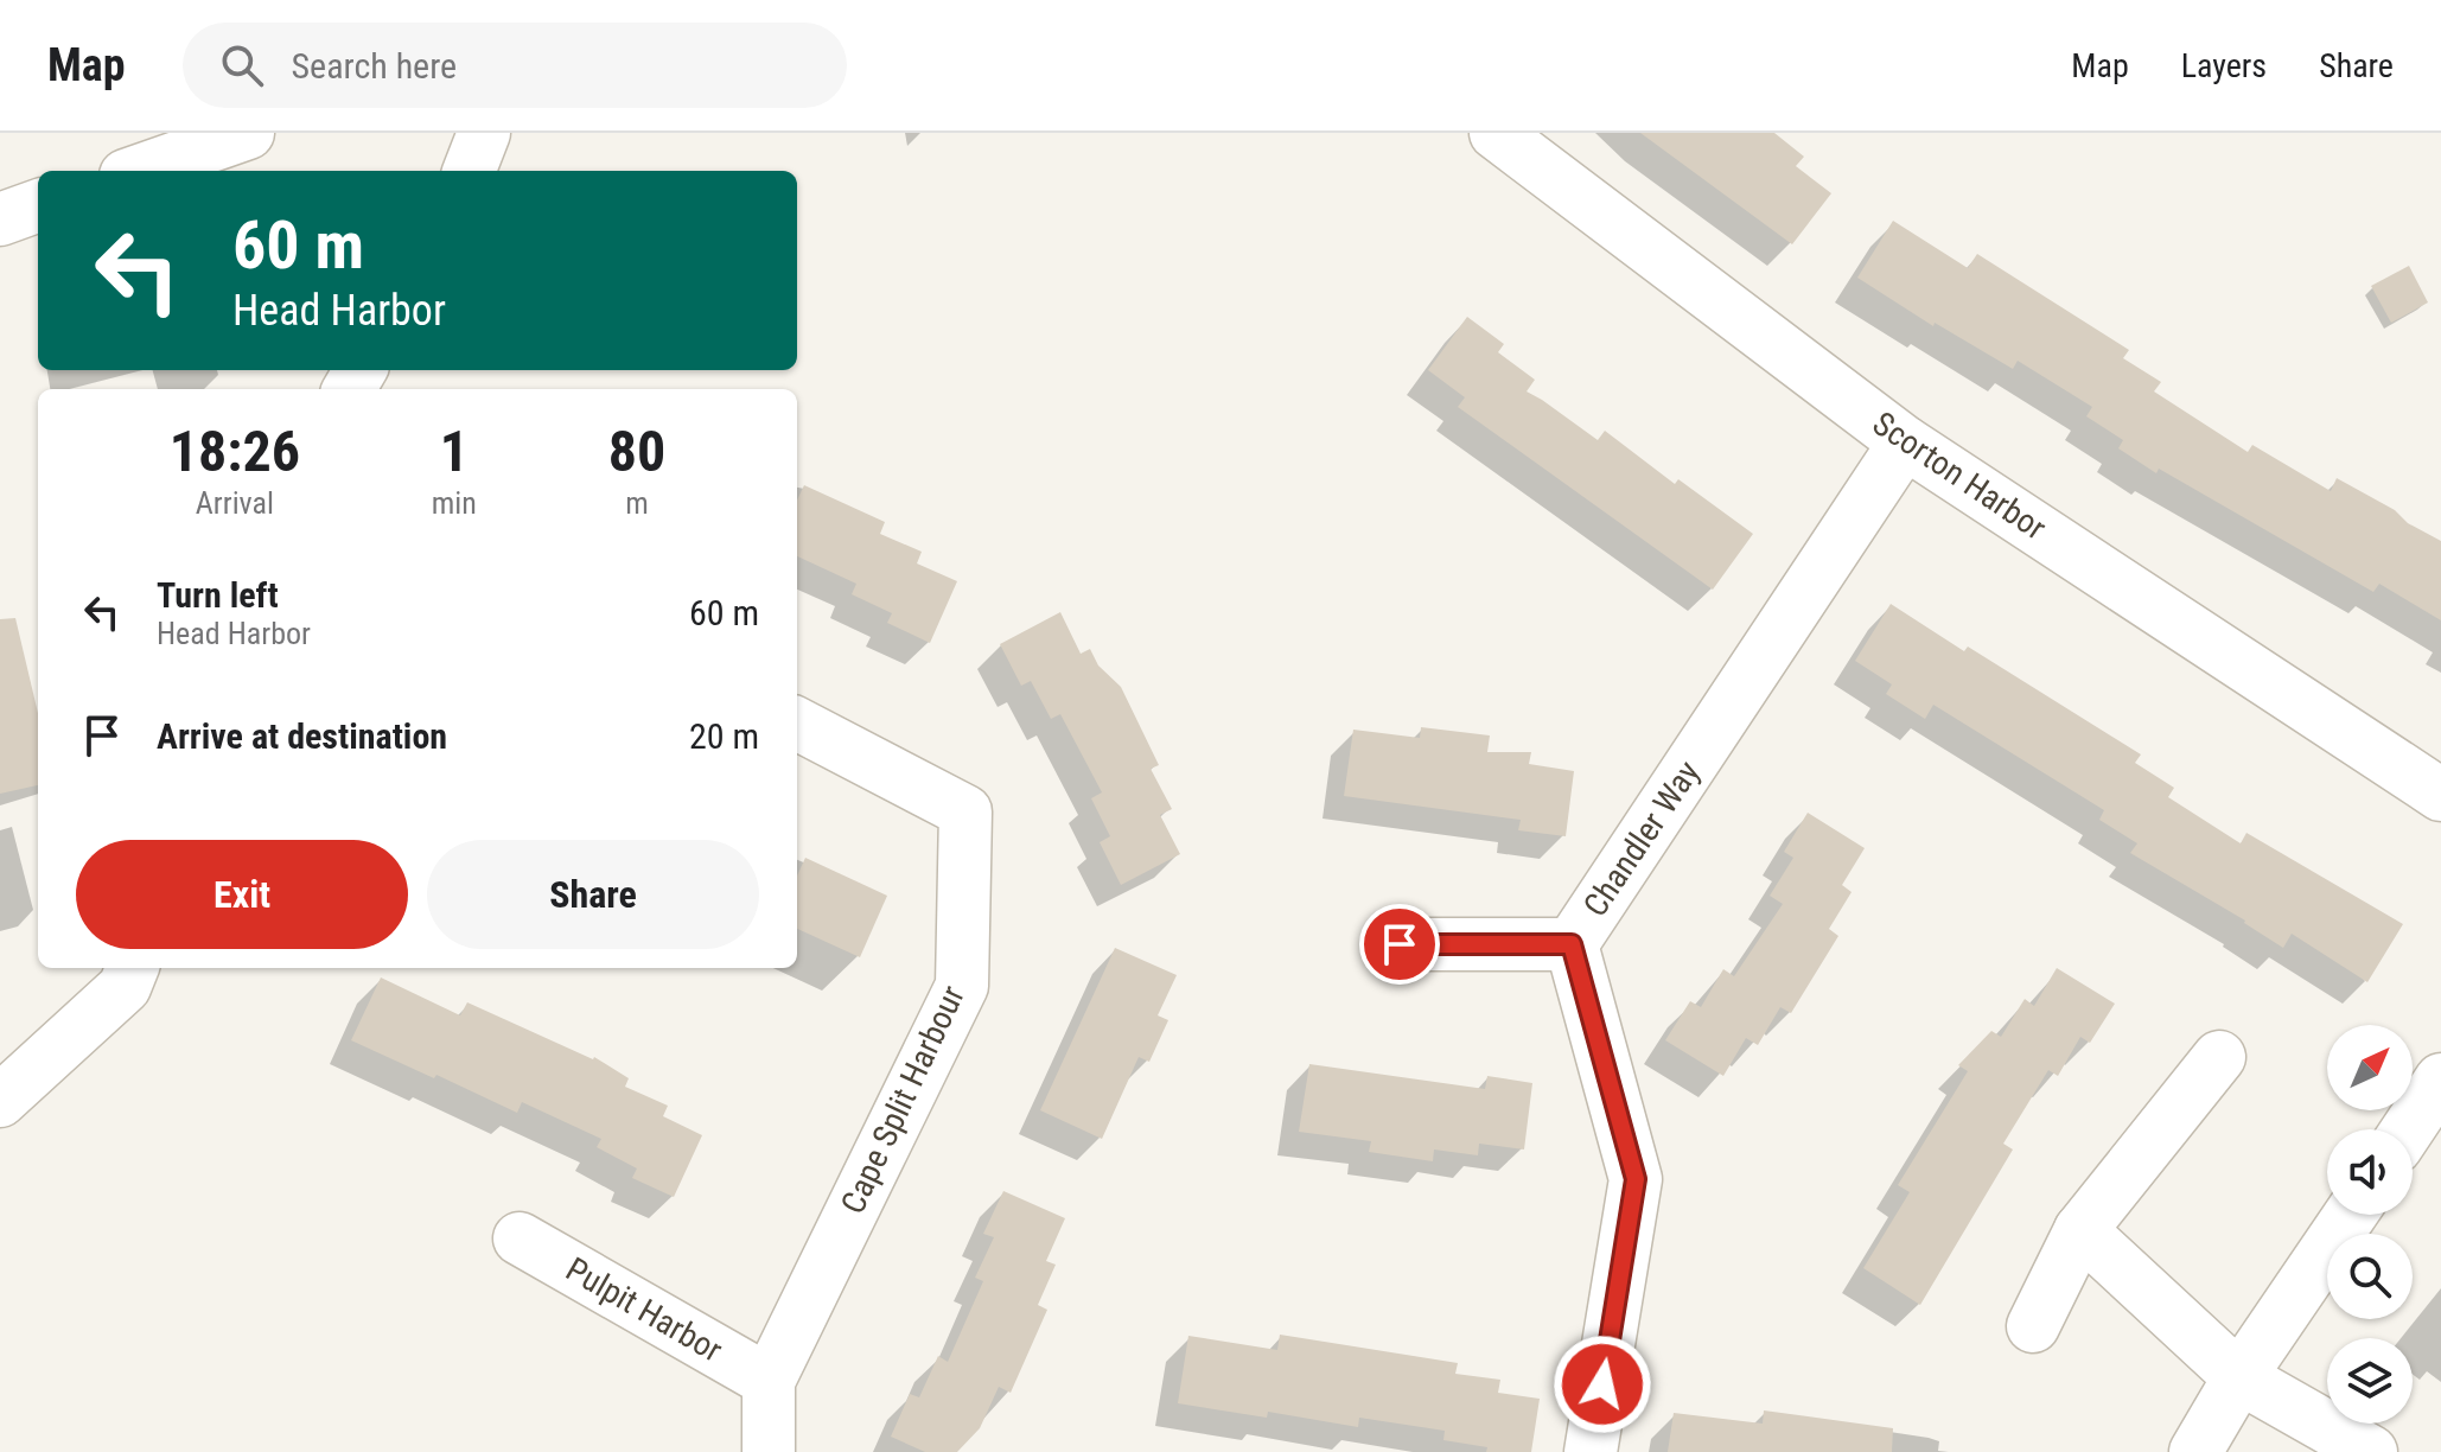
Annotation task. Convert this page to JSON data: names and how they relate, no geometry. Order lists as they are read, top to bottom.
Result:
{
  "streets": {
    "street": [
      "Scorton Harbor",
      "Chandler Way",
      "Cape Split Harbour",
      "Pulpit Harbor"
    ]
  },
  "crossings": [
    ["Scorton Harbor", "Chandler Way"],
    ["Cape Split Harbour", "Pulpit Harbor"]
  ],
  "north": "top right",
  "page": {
    "header": "Map",
    "search": "Search here",
    "nav": ["Map", "Layers", "Share"],
    "turn": ["60 m", "Head Harbor"],
    "eta": [
      "18:26",
      "Arrival",
      "1",
      "min",
      "80",
      "m"
    ],
    "list": [
      {
        "name": "Turn left",
        "note": "Head Harbor",
        "value": "60 m"
      },
      {
        "name": "Arrive at destination",
        "value": "20 m"
      }
    ],
    "buttons": ["Exit", "Share"]
  }
}
